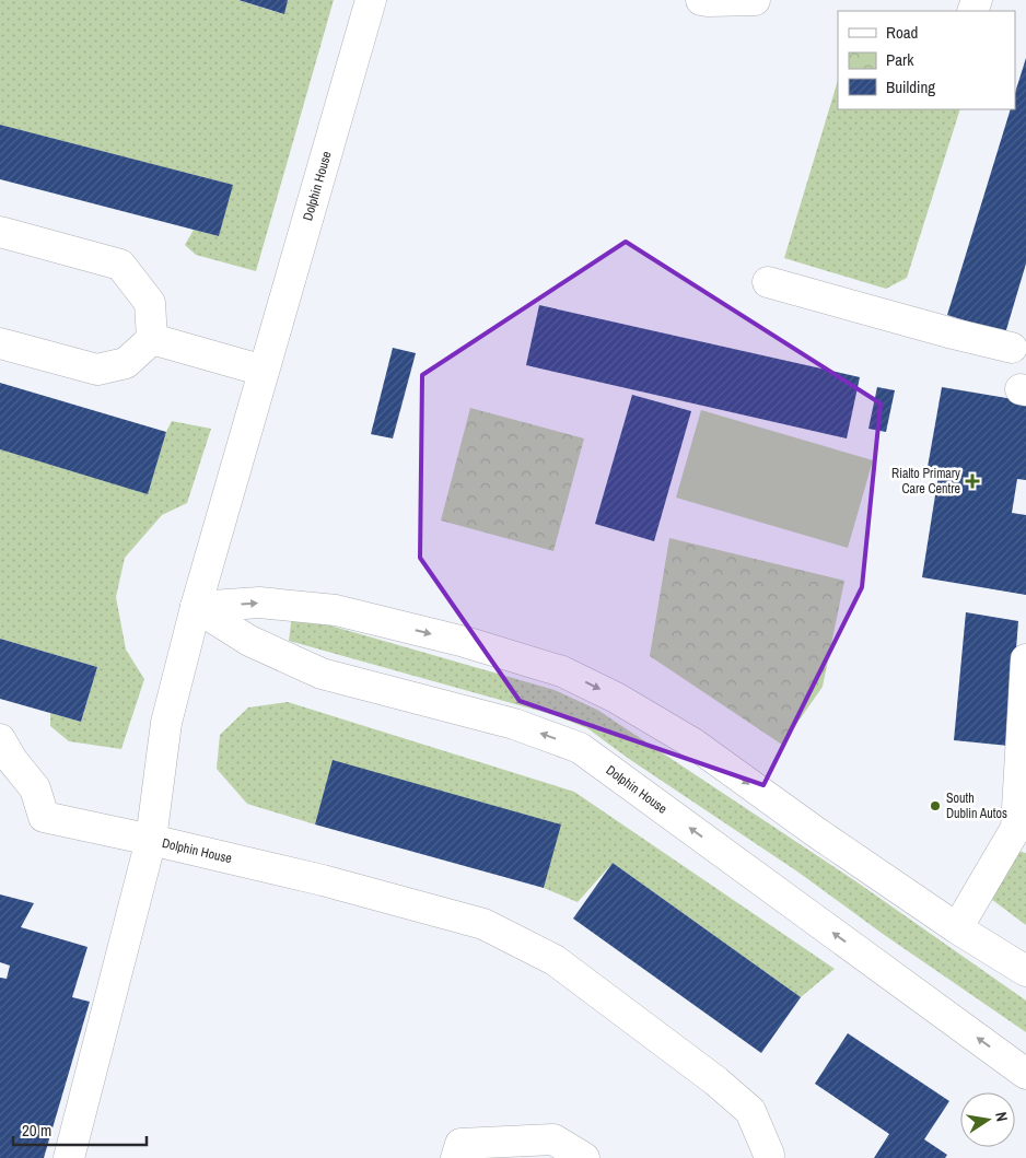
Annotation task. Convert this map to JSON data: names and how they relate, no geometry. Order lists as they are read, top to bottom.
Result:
{
  "streets": {
    "street": ["Dolphin House"]
  },
  "places": {
    "health": ["Rialto Primary Care Centre"],
    "other": ["South Dublin Autos"]
  },
  "legend": ["Road", "Park", "Building"],
  "scale_bar": "20 m",
  "north": "right"
}
